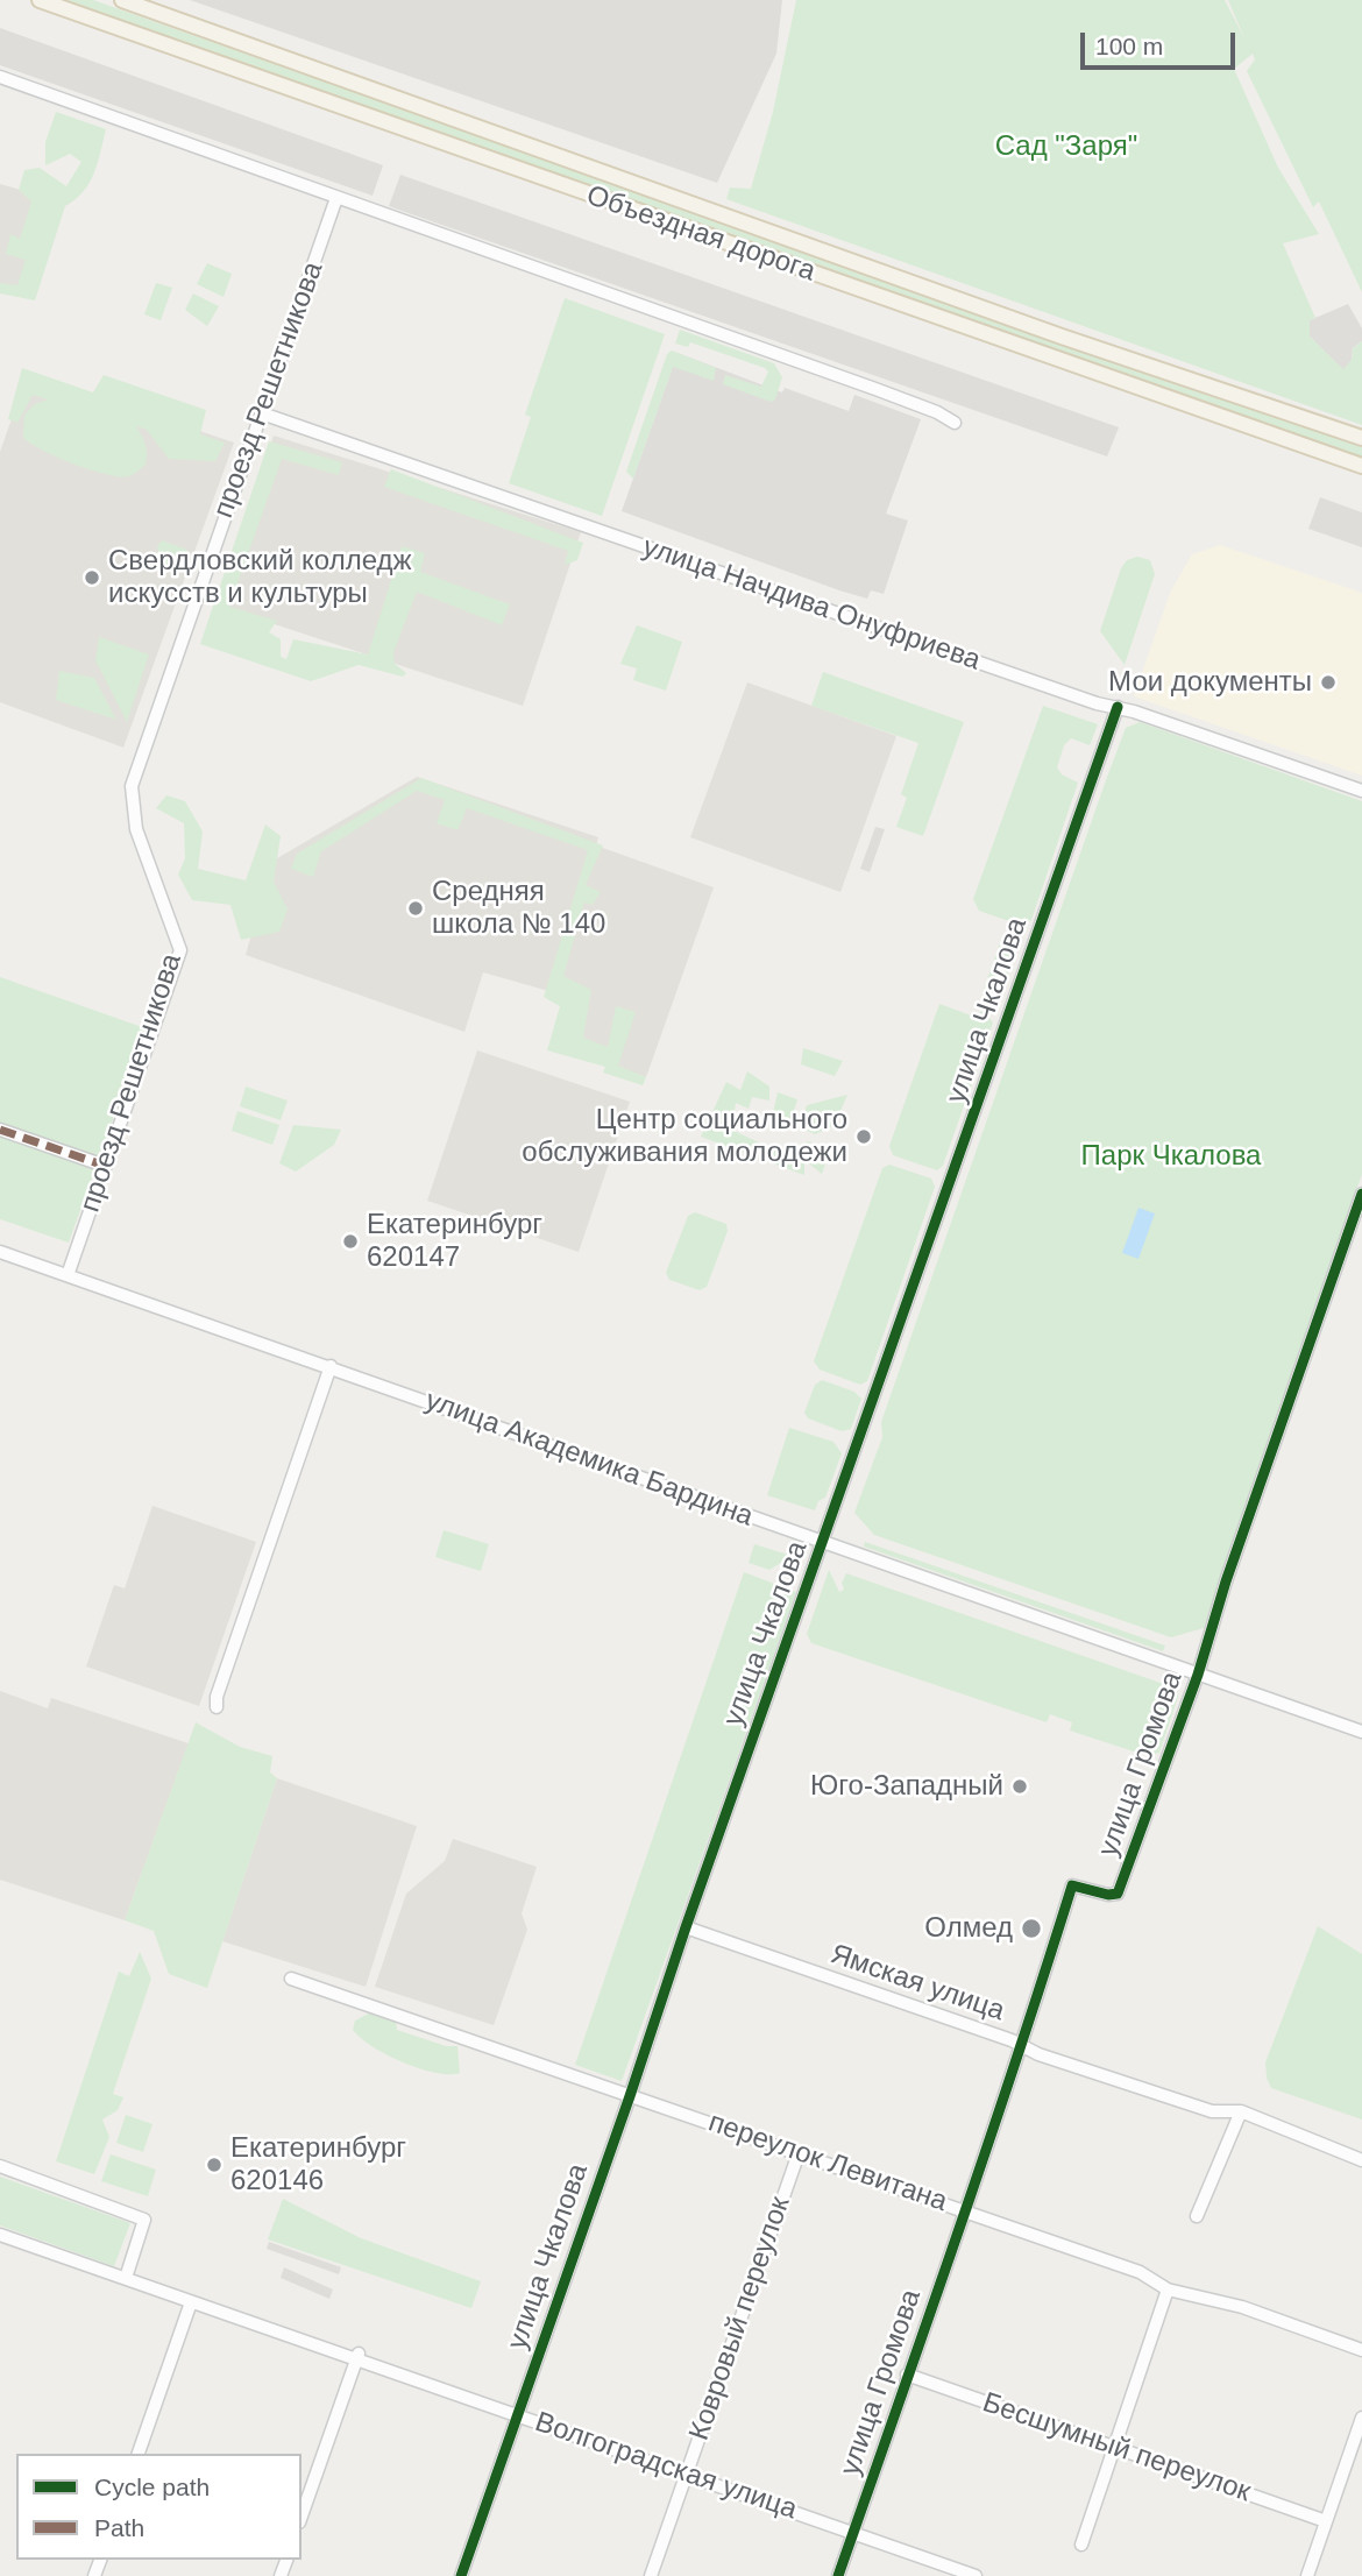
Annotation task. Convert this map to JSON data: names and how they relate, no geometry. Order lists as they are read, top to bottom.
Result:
{
  "streets": {
    "main road": ["Объездная дорога"],
    "street": [
      "проезд Решетникова",
      "улица Начдива Онуфриева",
      "улица Чкалова",
      "улица Академика Бардина",
      "улица Громова",
      "Ямская улица",
      "переулок Левитана",
      "Ковровый переулок",
      "Бесшумный переулок",
      "Волгоградская улица"
    ]
  },
  "crossings": [
    ["проезд Решетникова", "улица Начдива Онуфриева"],
    ["проезд Решетникова", "улица Академика Бардина"],
    ["улица Начдива Онуфриева", "улица Чкалова"],
    ["улица Чкалова", "улица Академика Бардина"],
    ["улица Чкалова", "Ямская улица"],
    ["улица Чкалова", "переулок Левитана"],
    ["улица Чкалова", "Волгоградская улица"],
    ["улица Академика Бардина", "улица Громова"],
    ["улица Громова", "Ямская улица"],
    ["улица Громова", "переулок Левитана"],
    ["улица Громова", "Бесшумный переулок"],
    ["улица Громова", "Волгоградская улица"],
    ["переулок Левитана", "Ковровый переулок"],
    ["Ковровый переулок", "Волгоградская улица"]
  ],
  "parks": ["Сад \"Заря\"", "Парк Чкалова"],
  "places": [
    "Свердловский колледж искусств и культуры",
    "Мои документы",
    "Средняя школа № 140",
    "Центр социального обслуживания молодежи",
    "Екатеринбург 620147",
    "Юго-Западный",
    "Олмед",
    "Екатеринбург 620146"
  ],
  "legend": ["Cycle path", "Path"],
  "scale_bar": "100 m"
}
